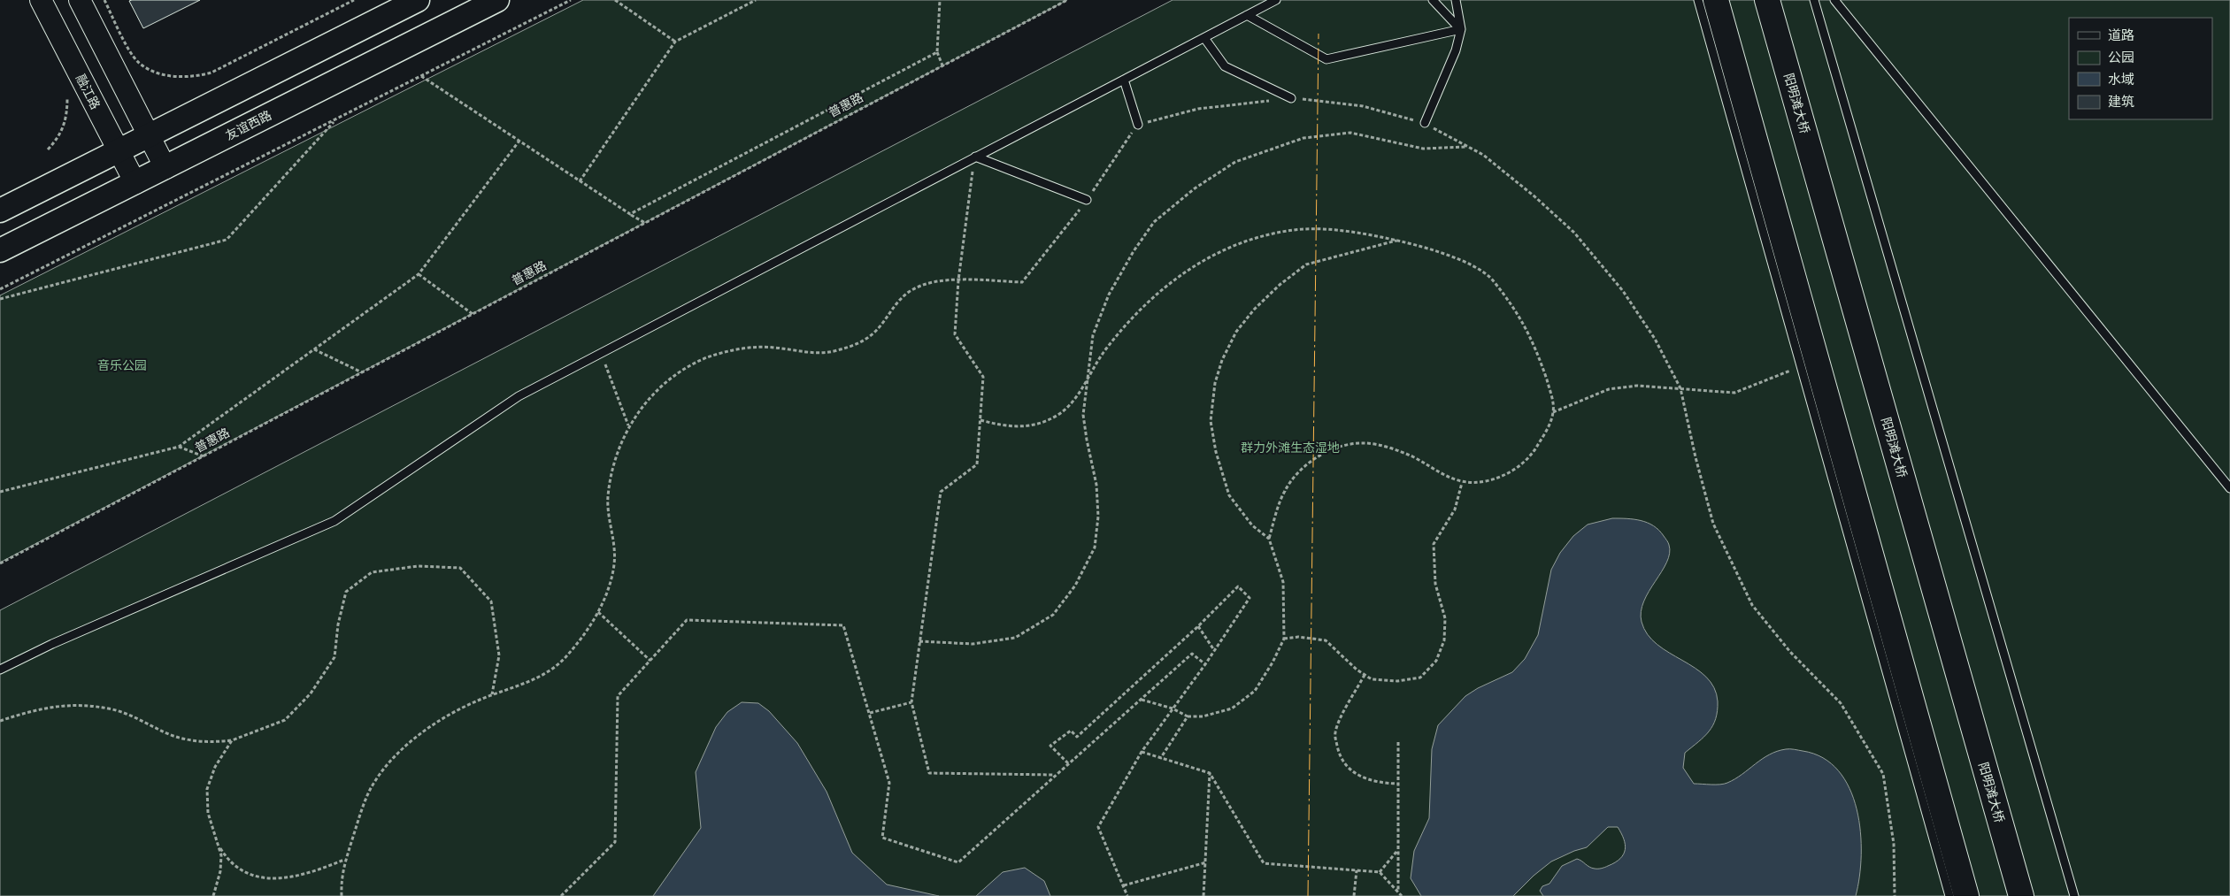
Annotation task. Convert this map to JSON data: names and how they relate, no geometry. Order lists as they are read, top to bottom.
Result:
{
  "streets": {
    "highway": ["阳明滩大桥"],
    "main road": ["融江路", "友谊西路"],
    "path": ["普惠路"]
  },
  "crossings": [
    ["融江路", "友谊西路"]
  ],
  "parks": ["音乐公园", "群力外滩生态湿地"],
  "legend": [
    "道路",
    "公园",
    "水域",
    "建筑"
  ]
}
